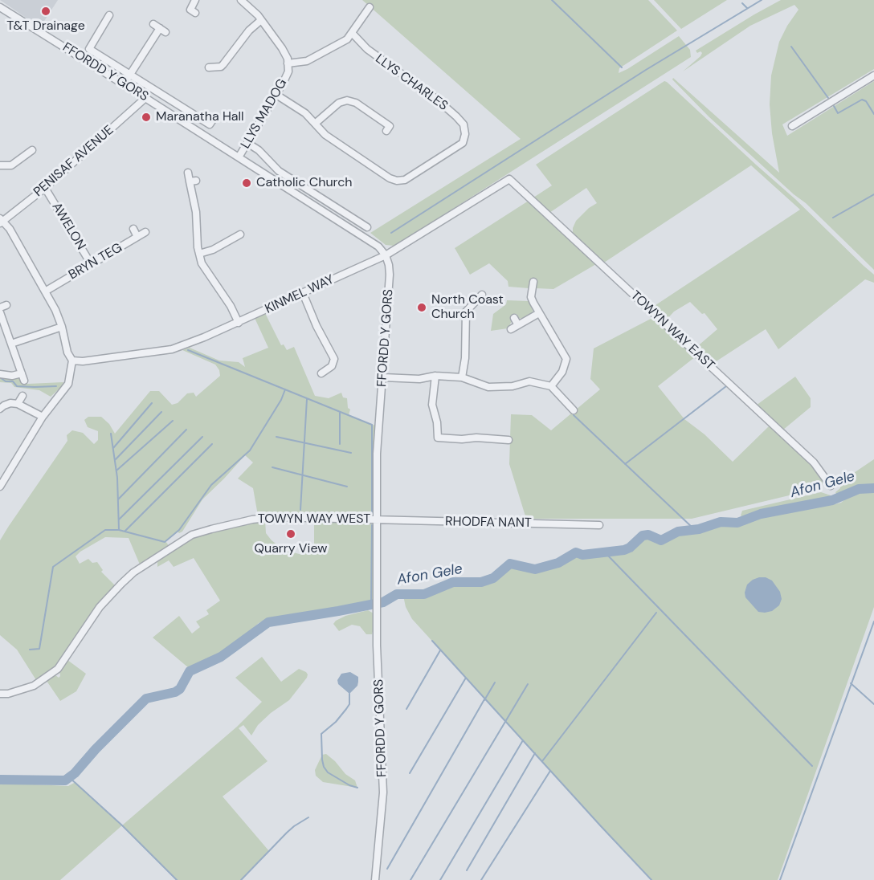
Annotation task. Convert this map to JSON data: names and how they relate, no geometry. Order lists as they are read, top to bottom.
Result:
{
  "streets": {
    "street": [
      "FFORDD Y GORS",
      "LLYS CHARLES",
      "LLYS MADOG",
      "PENISAF AVENUE",
      "AWELON",
      "BRYN TEG",
      "KINMEL WAY",
      "TOWYN WAY EAST",
      "TOWYN WAY WEST",
      "RHODFA NANT"
    ]
  },
  "crossings": [
    ["FFORDD Y GORS", "LLYS MADOG"],
    ["FFORDD Y GORS", "PENISAF AVENUE"],
    ["FFORDD Y GORS", "KINMEL WAY"],
    ["FFORDD Y GORS", "TOWYN WAY WEST"],
    ["FFORDD Y GORS", "RHODFA NANT"],
    ["PENISAF AVENUE", "AWELON"],
    ["AWELON", "BRYN TEG"],
    ["KINMEL WAY", "TOWYN WAY EAST"],
    ["TOWYN WAY WEST", "RHODFA NANT"]
  ],
  "water": ["Afon Gele"],
  "places": [
    "T&T Drainage",
    "Maranatha Hall",
    "Catholic Church",
    "North Coast Church",
    "Quarry View"
  ]
}
